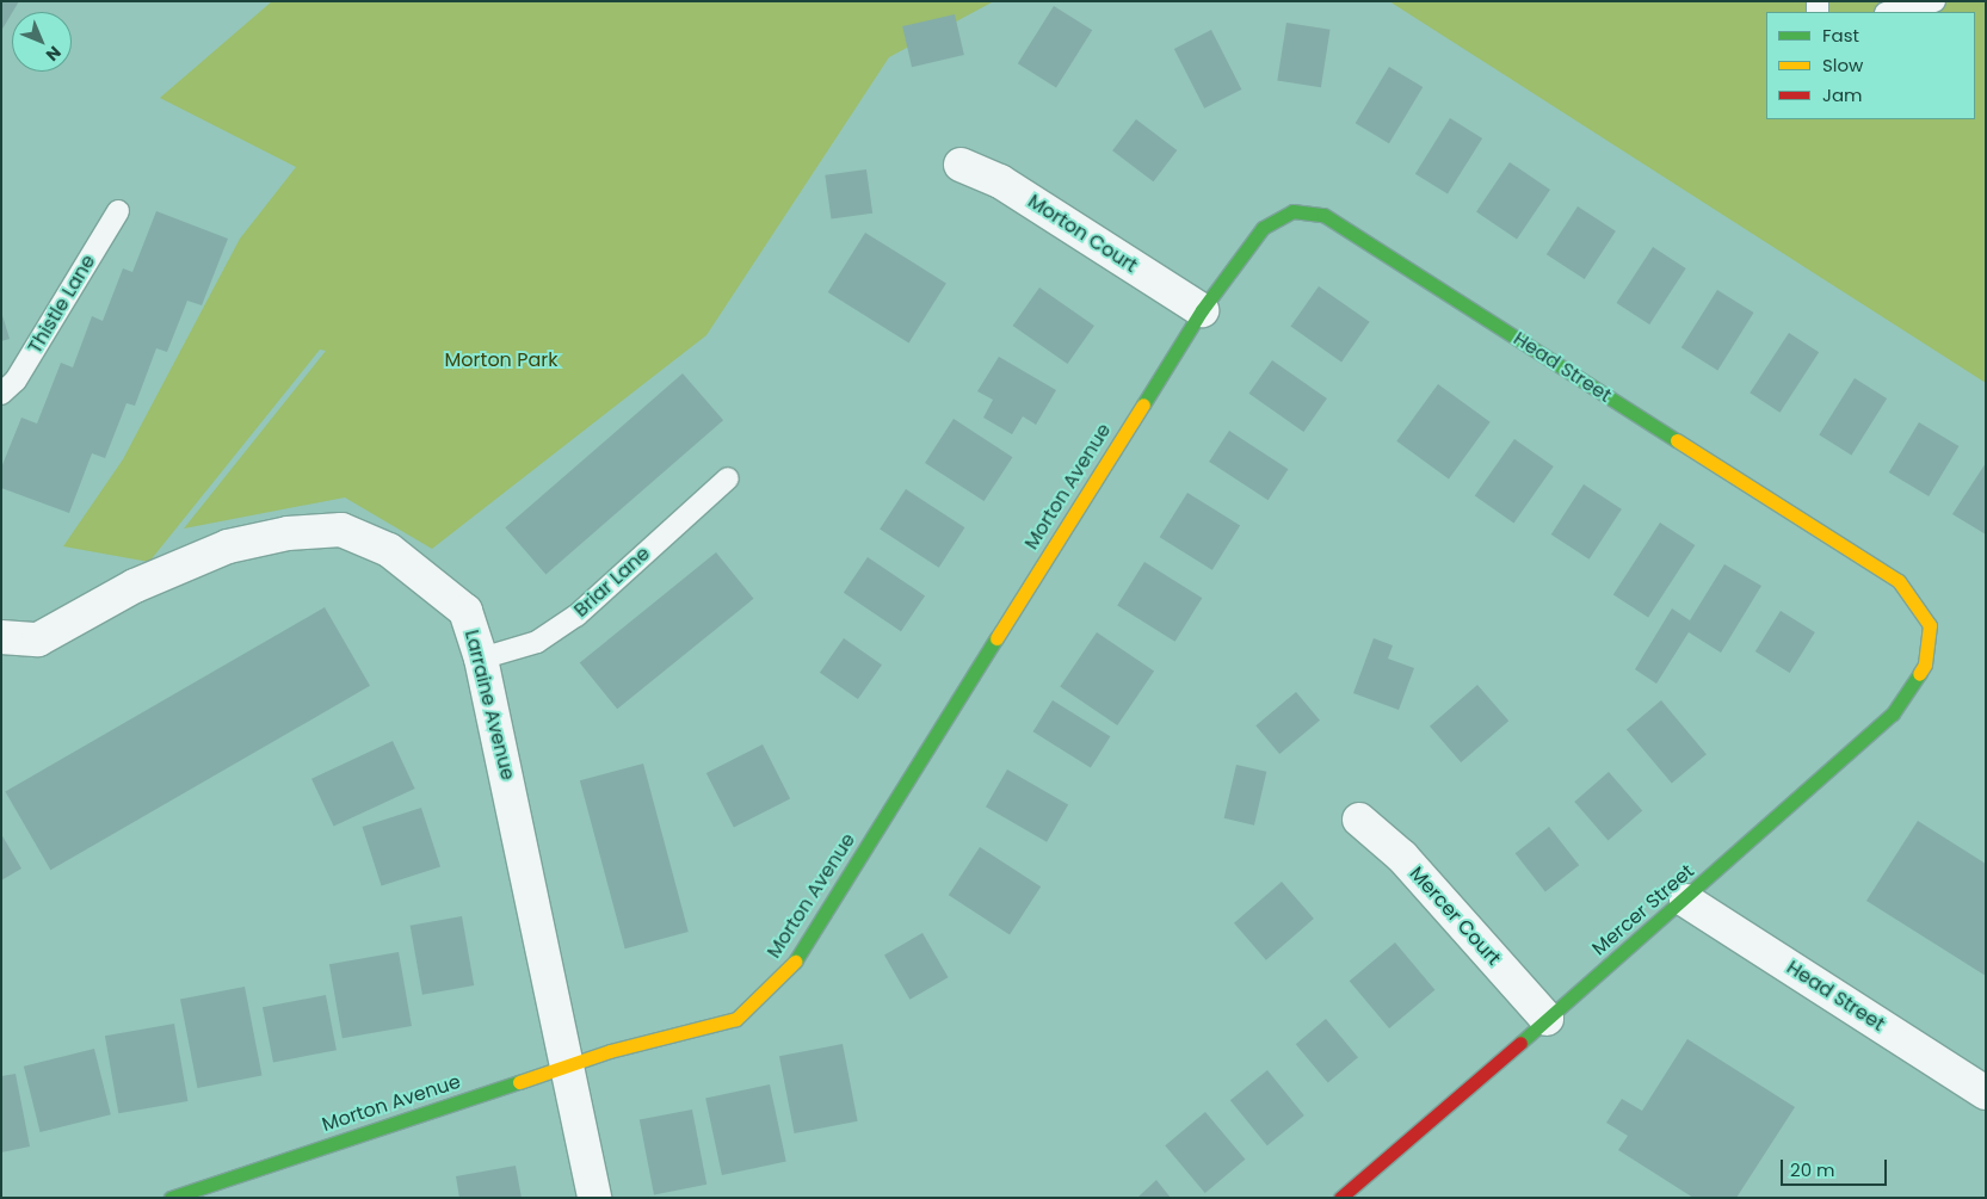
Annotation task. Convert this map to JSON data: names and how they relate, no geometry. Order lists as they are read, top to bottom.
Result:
{
  "streets": {
    "street": [
      "Morton Court",
      "Head Street",
      "Morton Avenue",
      "Larraine Avenue",
      "Mercer Street",
      "Mercer Court"
    ],
    "lane": ["Thistle Lane", "Briar Lane"]
  },
  "crossings": [
    ["Morton Court", "Head Street"],
    ["Morton Court", "Morton Avenue"],
    ["Head Street", "Morton Avenue"],
    ["Head Street", "Mercer Street"],
    ["Morton Avenue", "Larraine Avenue"],
    ["Briar Lane", "Larraine Avenue"],
    ["Mercer Street", "Mercer Court"]
  ],
  "parks": ["Morton Park"],
  "legend": ["Fast", "Slow", "Jam"],
  "scale_bar": "20 m",
  "north": "bottom right"
}
